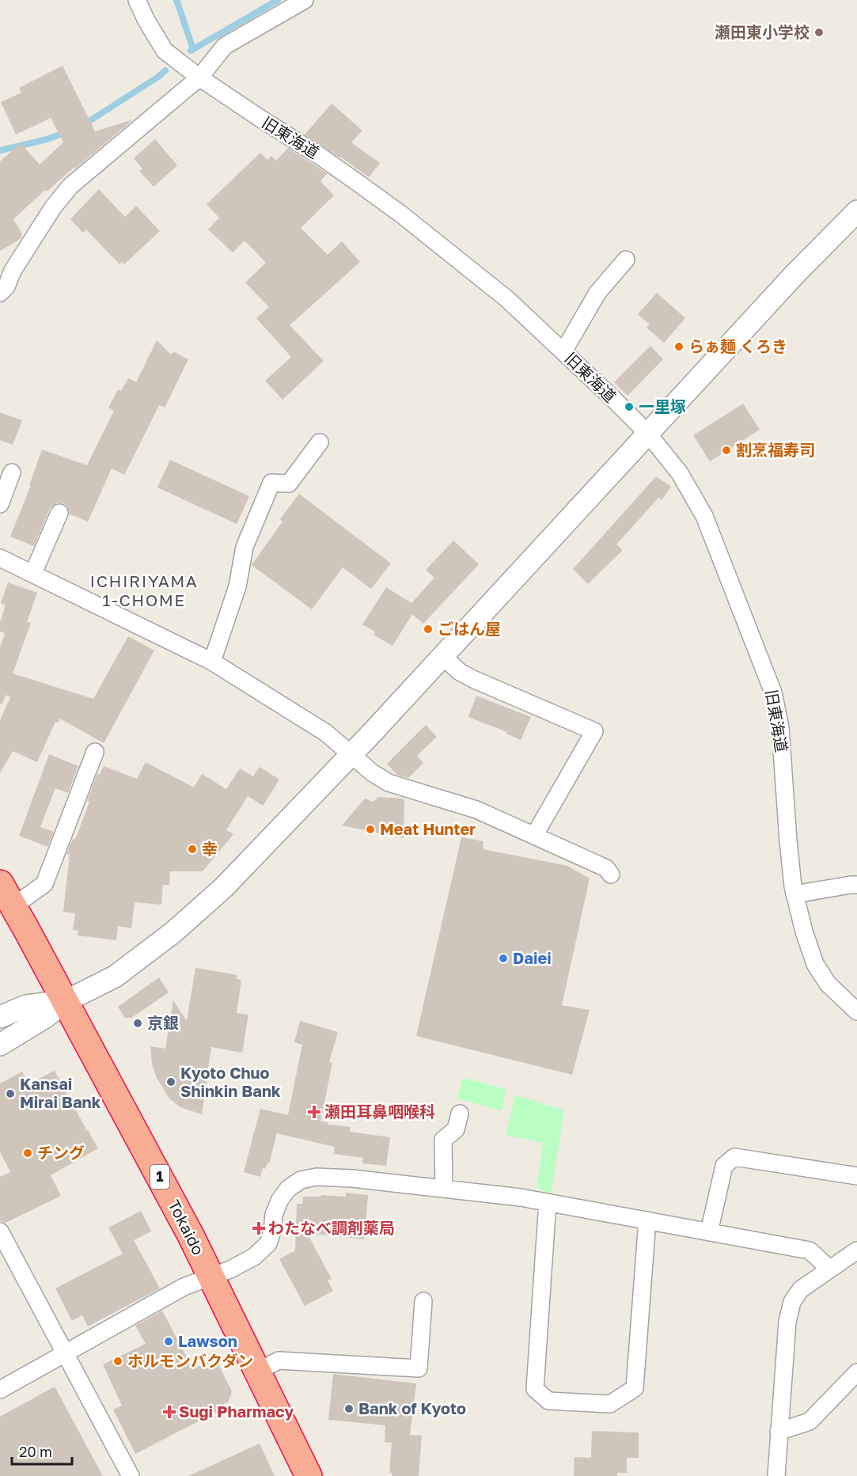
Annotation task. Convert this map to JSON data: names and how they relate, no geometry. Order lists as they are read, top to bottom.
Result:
{
  "streets": {
    "highway": ["1", "Tokaido"],
    "street": ["旧東海道"]
  },
  "districts": ["ICHIRIYAMA 1-CHOME"],
  "places": {
    "other": [
      "瀬田東小学校",
      "らぁ麺 くろき",
      "一里塚",
      "割烹福寿司",
      "ごはん屋",
      "Meat Hunter",
      "幸",
      "Daiei",
      "京銀",
      "Kyoto Chuo Shinkin Bank",
      "Kansai Mirai Bank",
      "チング",
      "Lawson",
      "ホルモンバクダン",
      "Bank of Kyoto"
    ],
    "health": ["瀬田耳鼻咽喉科", "わたなべ調剤薬局", "Sugi Pharmacy"]
  },
  "scale_bar": "20 m"
}
